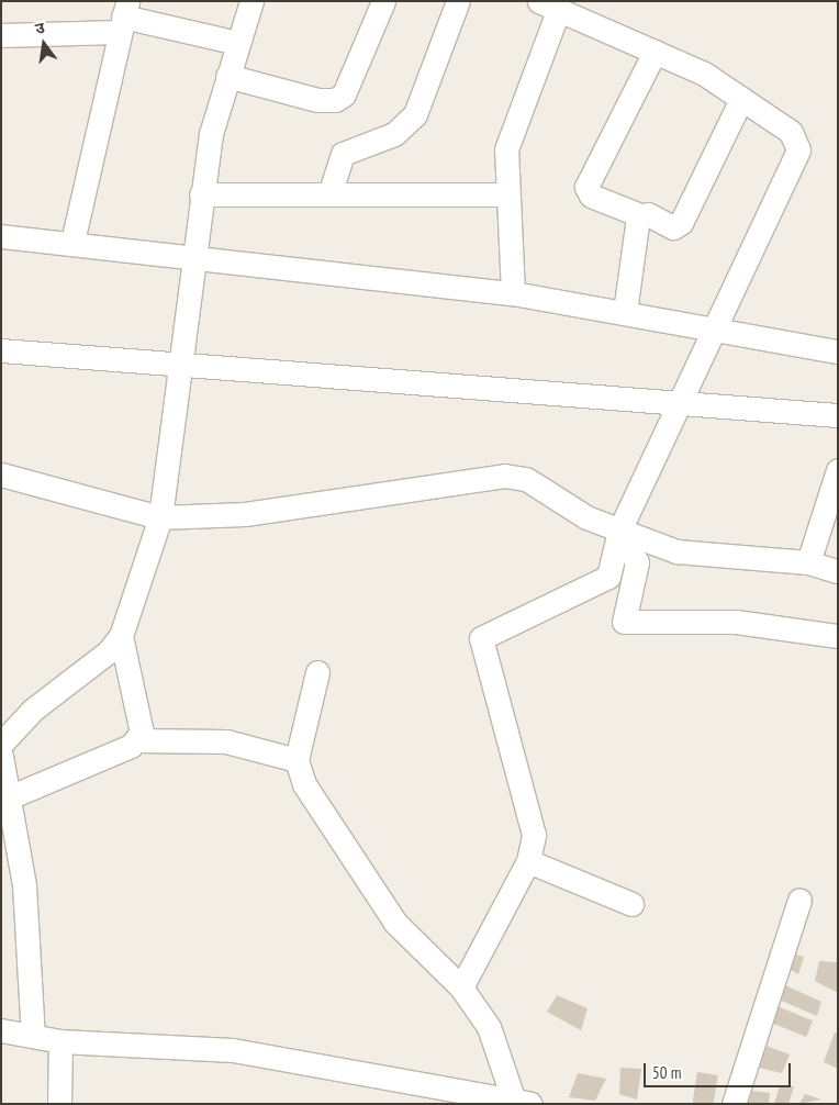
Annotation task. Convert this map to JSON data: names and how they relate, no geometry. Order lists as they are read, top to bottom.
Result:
{
  "scale_bar": "50 m",
  "north": "top"
}
